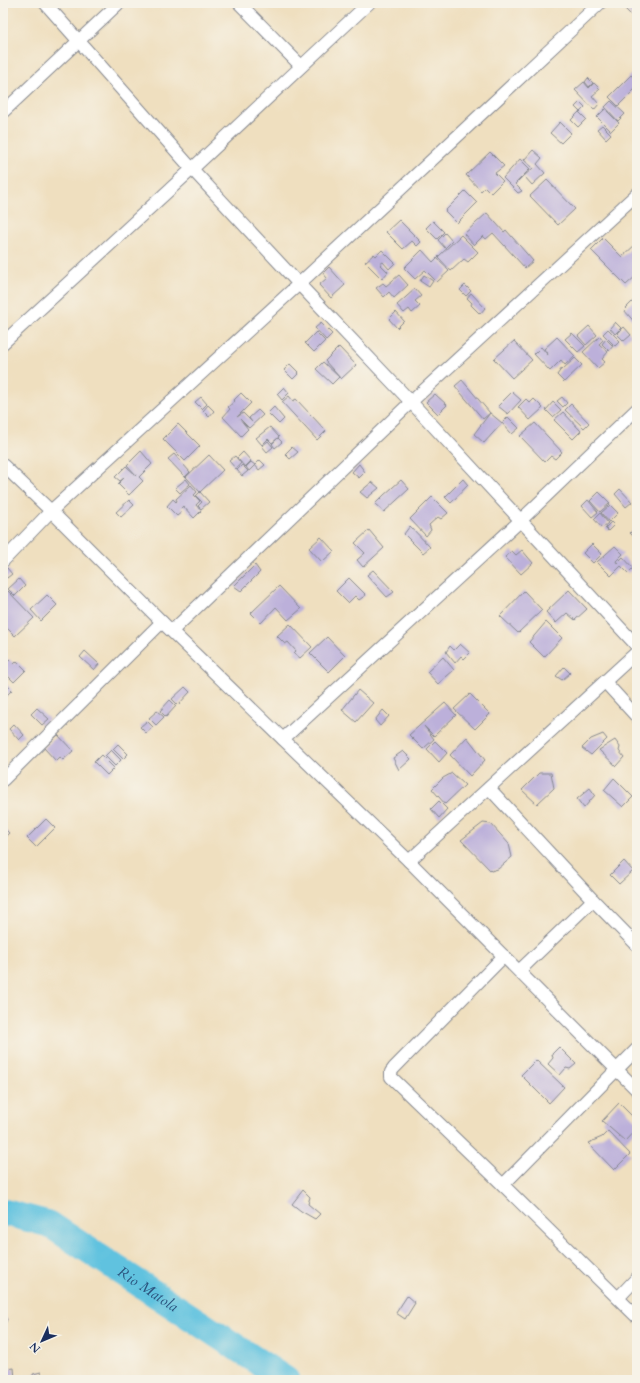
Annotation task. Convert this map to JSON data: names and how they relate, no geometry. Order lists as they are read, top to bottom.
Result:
{
  "water": ["Rio Matola"],
  "north": "bottom left"
}
